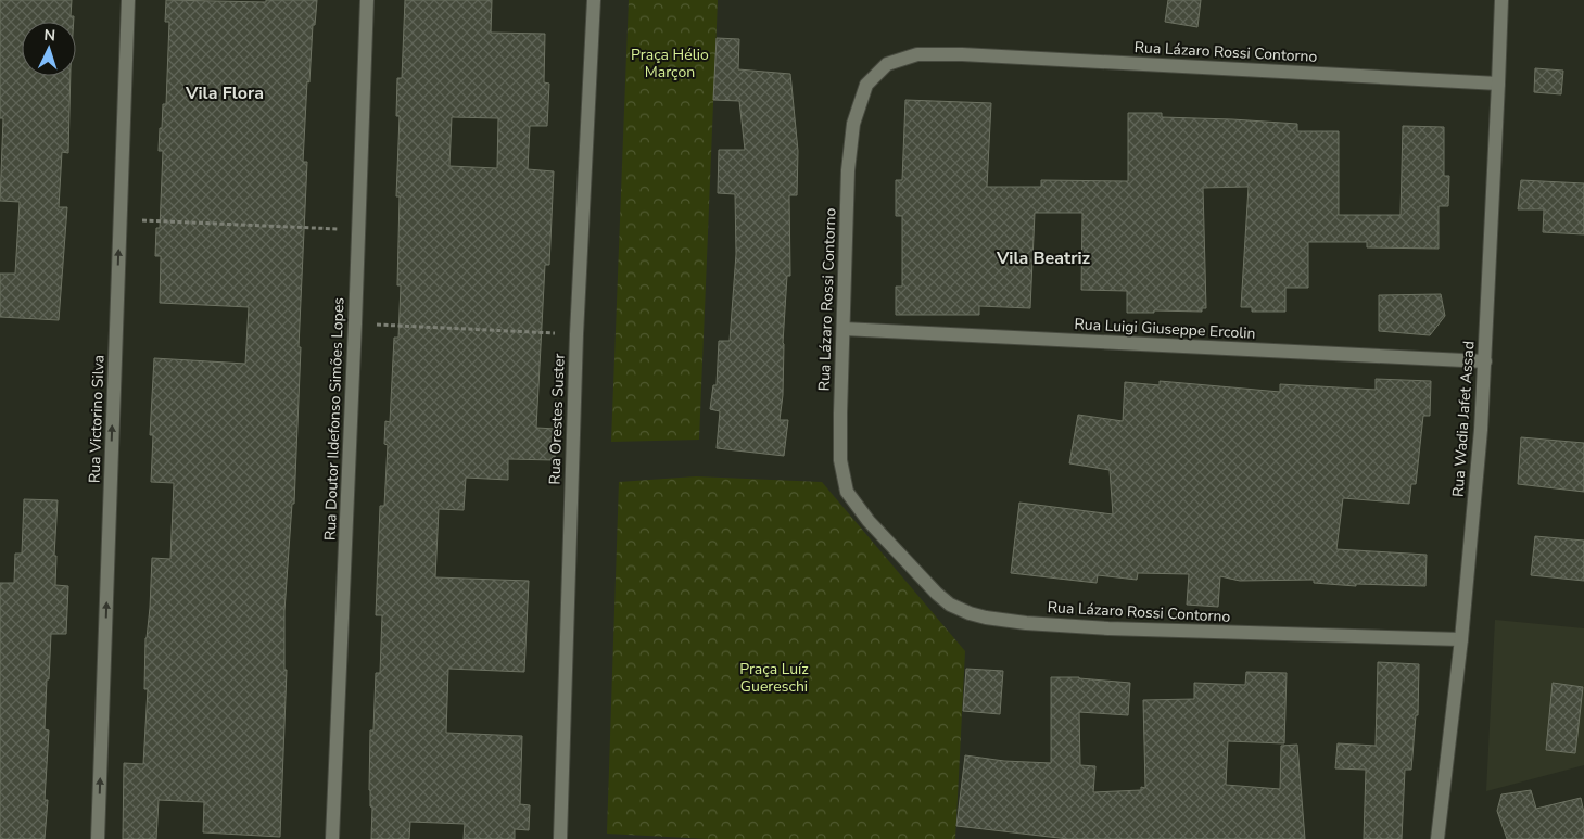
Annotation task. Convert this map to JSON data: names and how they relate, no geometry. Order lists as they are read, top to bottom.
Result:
{
  "streets": {
    "street": [
      "Rua Lázaro Rossi Contorno",
      "Rua Luigi Giuseppe Ercolin",
      "Rua Victorino Silva",
      "Rua Doutor Ildefonso Simões Lopes",
      "Rua Orestes Suster",
      "Rua Wadia Jafet Assad"
    ]
  },
  "crossings": [
    ["Rua Lázaro Rossi Contorno", "Rua Luigi Giuseppe Ercolin"],
    ["Rua Lázaro Rossi Contorno", "Rua Wadia Jafet Assad"],
    ["Rua Luigi Giuseppe Ercolin", "Rua Wadia Jafet Assad"]
  ],
  "one_way": ["Rua Victorino Silva"],
  "districts": ["Vila Flora", "Vila Beatriz"],
  "parks": ["Praça Hélio Marçon", "Praça Luíz Guereschi"],
  "north": "top"
}
